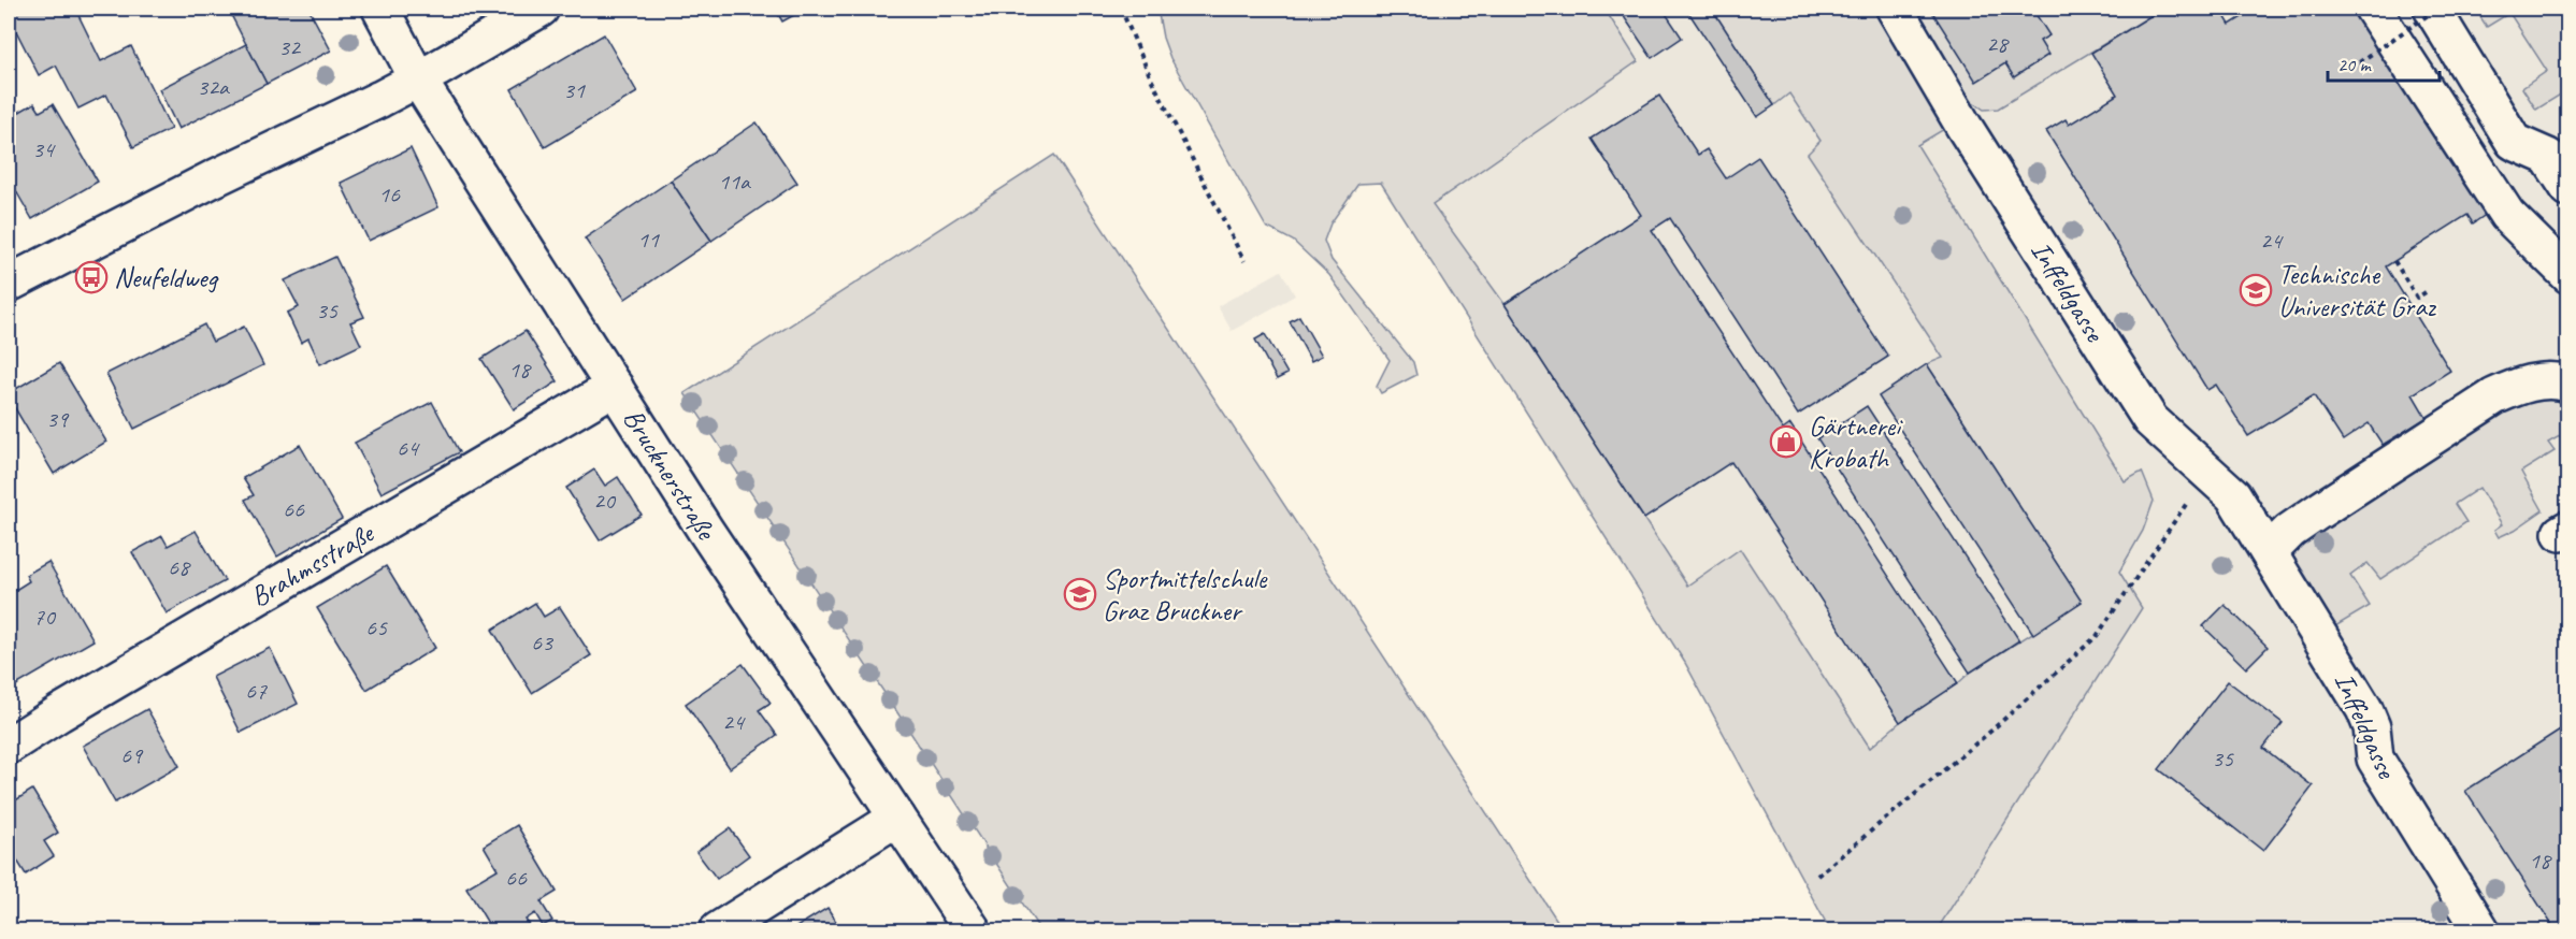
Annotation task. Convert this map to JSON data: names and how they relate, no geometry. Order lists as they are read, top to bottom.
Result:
{
  "streets": {
    "street": ["Inffeldgasse", "Brucknerstraße", "Brahmsstraße"]
  },
  "crossings": [
    ["Brucknerstraße", "Brahmsstraße"]
  ],
  "places": {
    "bus stop": ["Neufeldweg"],
    "school or university": ["Technische Universität Graz", "Sportmittelschule Graz Bruckner"],
    "shop": ["Gärtnerei Krobath"]
  },
  "house_numbers": [
    "28",
    "32",
    "32a",
    "31",
    "34",
    "11a",
    "16",
    "11",
    "24",
    "35",
    "18",
    "39",
    "64",
    "20",
    "66",
    "68",
    "70",
    "65",
    "63",
    "67",
    "24",
    "69",
    "35",
    "18",
    "66"
  ],
  "scale_bar": "20 m"
}
